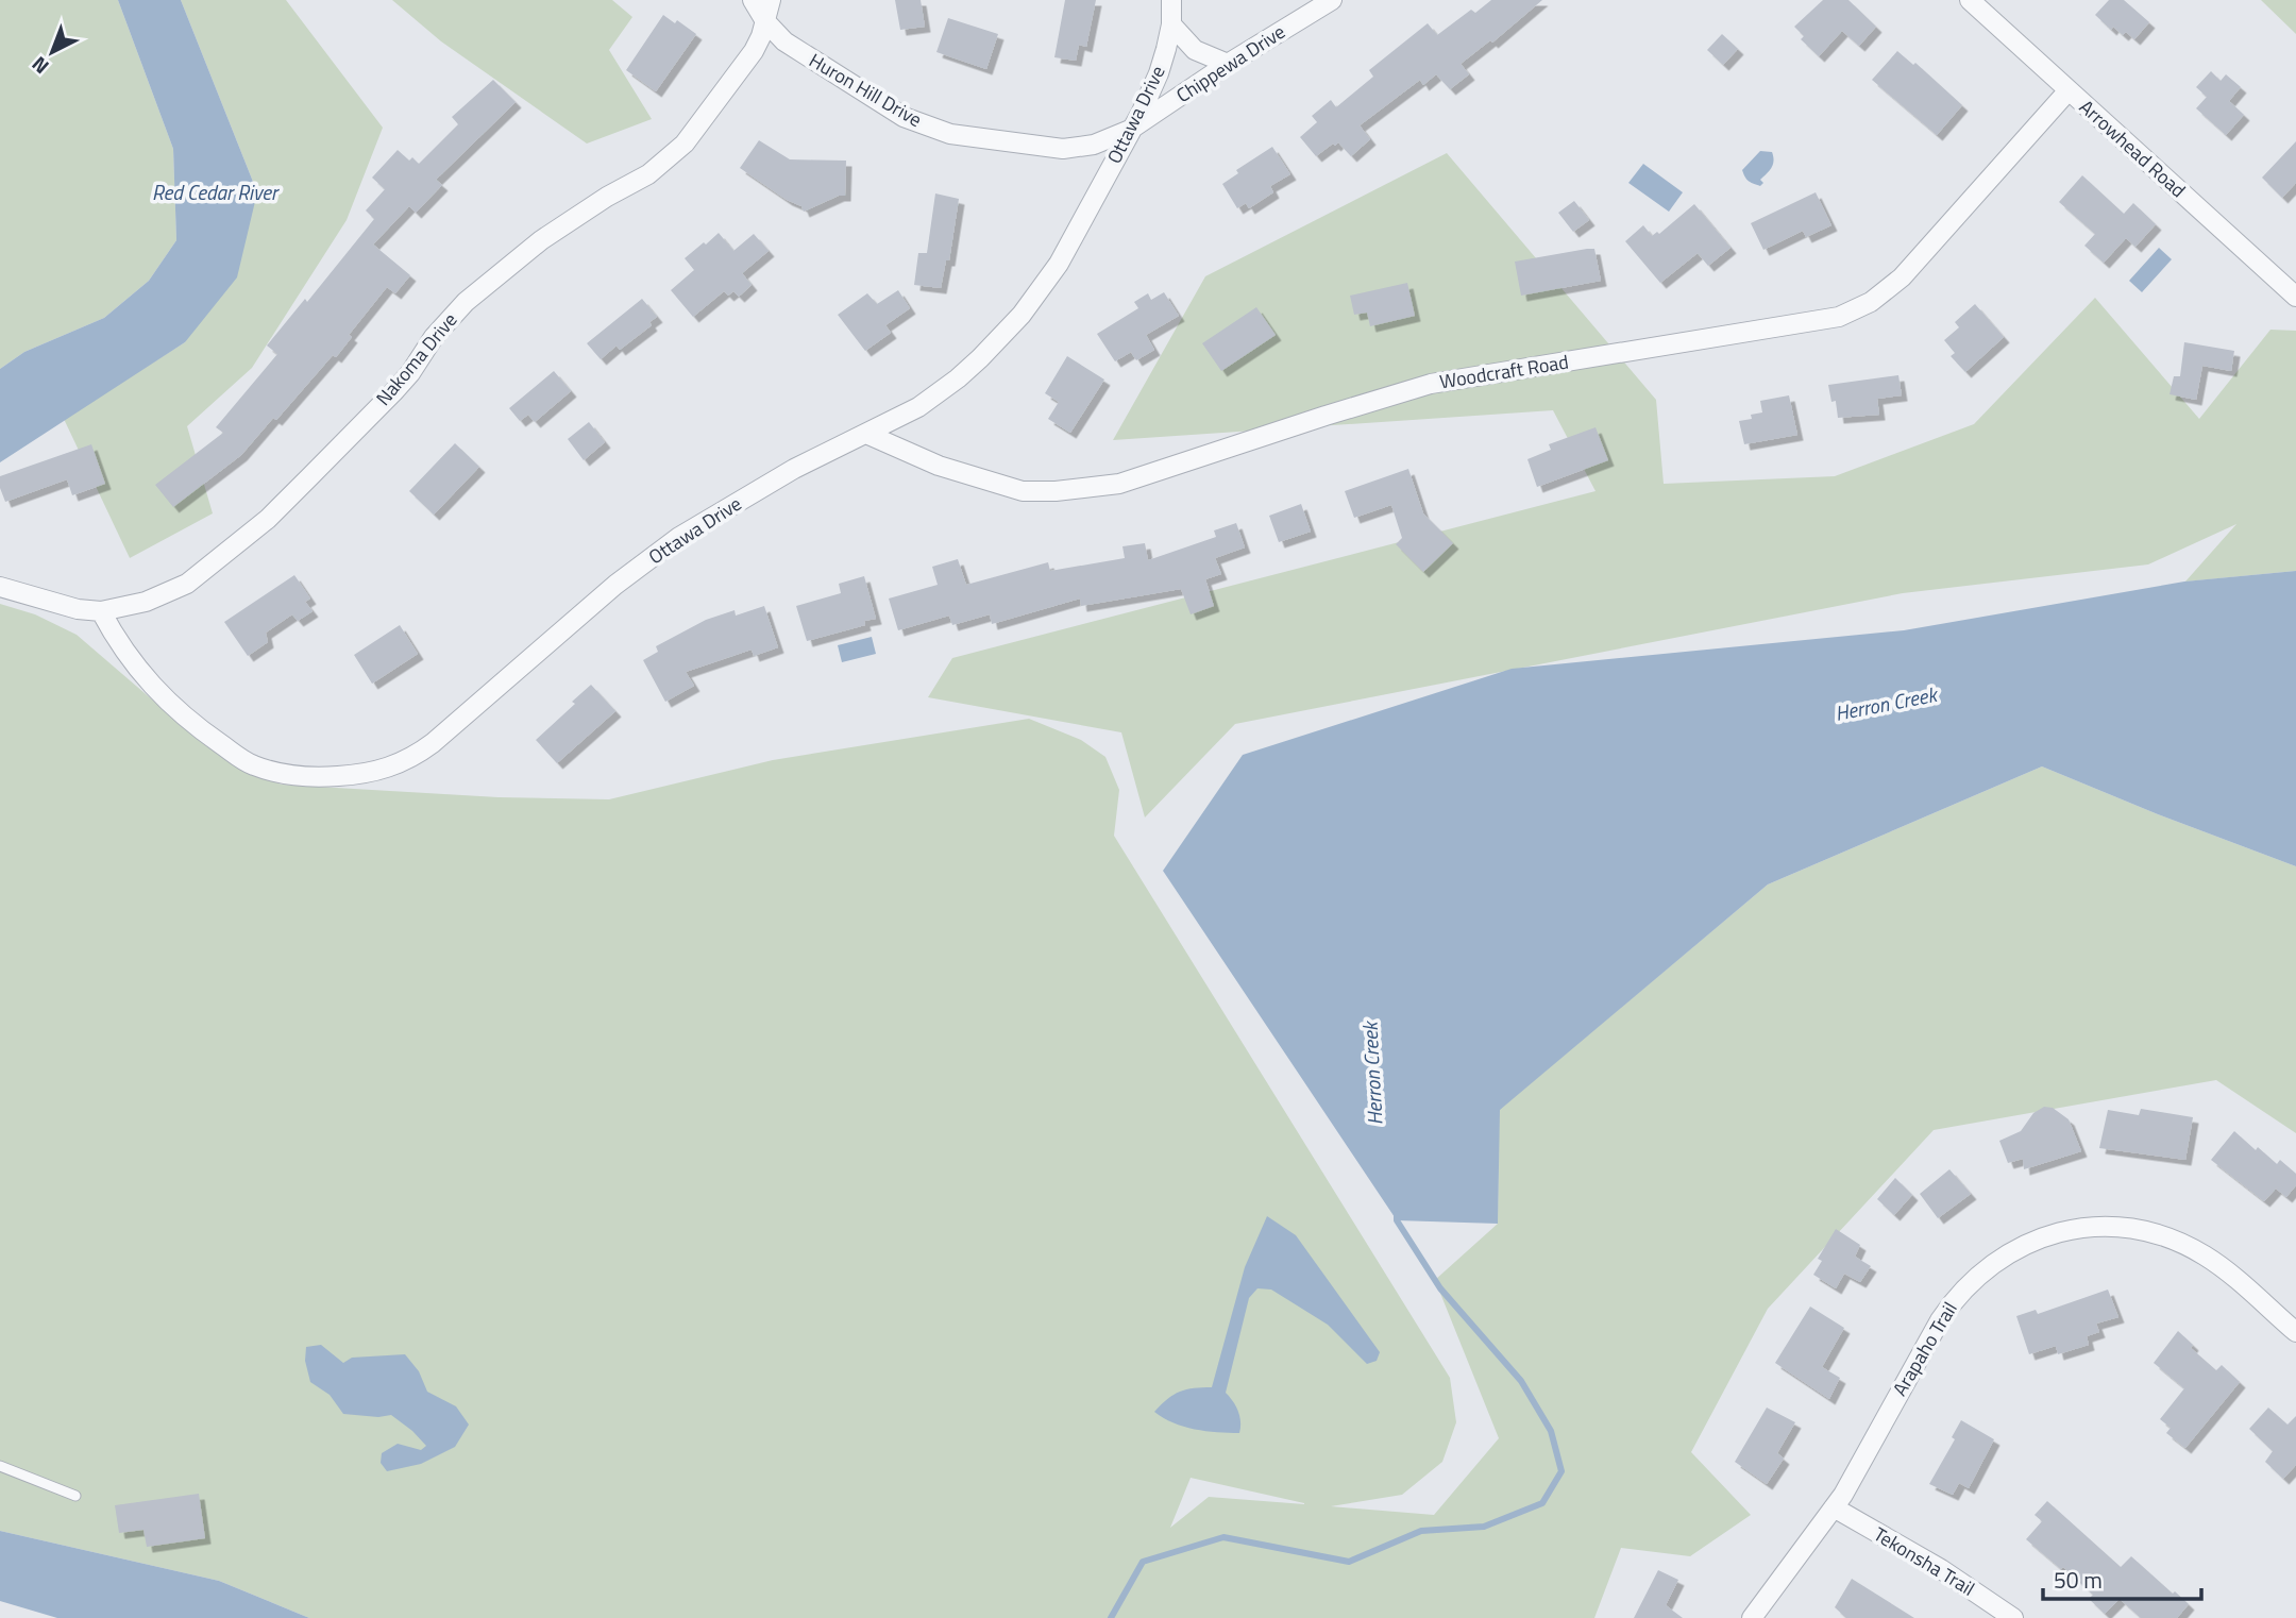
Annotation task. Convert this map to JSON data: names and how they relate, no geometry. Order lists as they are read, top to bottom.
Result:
{
  "streets": {
    "street": [
      "Chippewa Drive",
      "Huron Hill Drive",
      "Ottawa Drive",
      "Arrowhead Road",
      "Nakoma Drive",
      "Woodcraft Road",
      "Arapaho Trail",
      "Tekonsha Trail"
    ]
  },
  "crossings": [
    ["Chippewa Drive", "Huron Hill Drive"],
    ["Chippewa Drive", "Ottawa Drive"],
    ["Huron Hill Drive", "Ottawa Drive"],
    ["Huron Hill Drive", "Nakoma Drive"],
    ["Ottawa Drive", "Nakoma Drive"],
    ["Ottawa Drive", "Woodcraft Road"],
    ["Arrowhead Road", "Woodcraft Road"],
    ["Arapaho Trail", "Tekonsha Trail"]
  ],
  "water": ["Red Cedar River", "Herron Creek"],
  "scale_bar": "50 m",
  "north": "bottom left"
}
